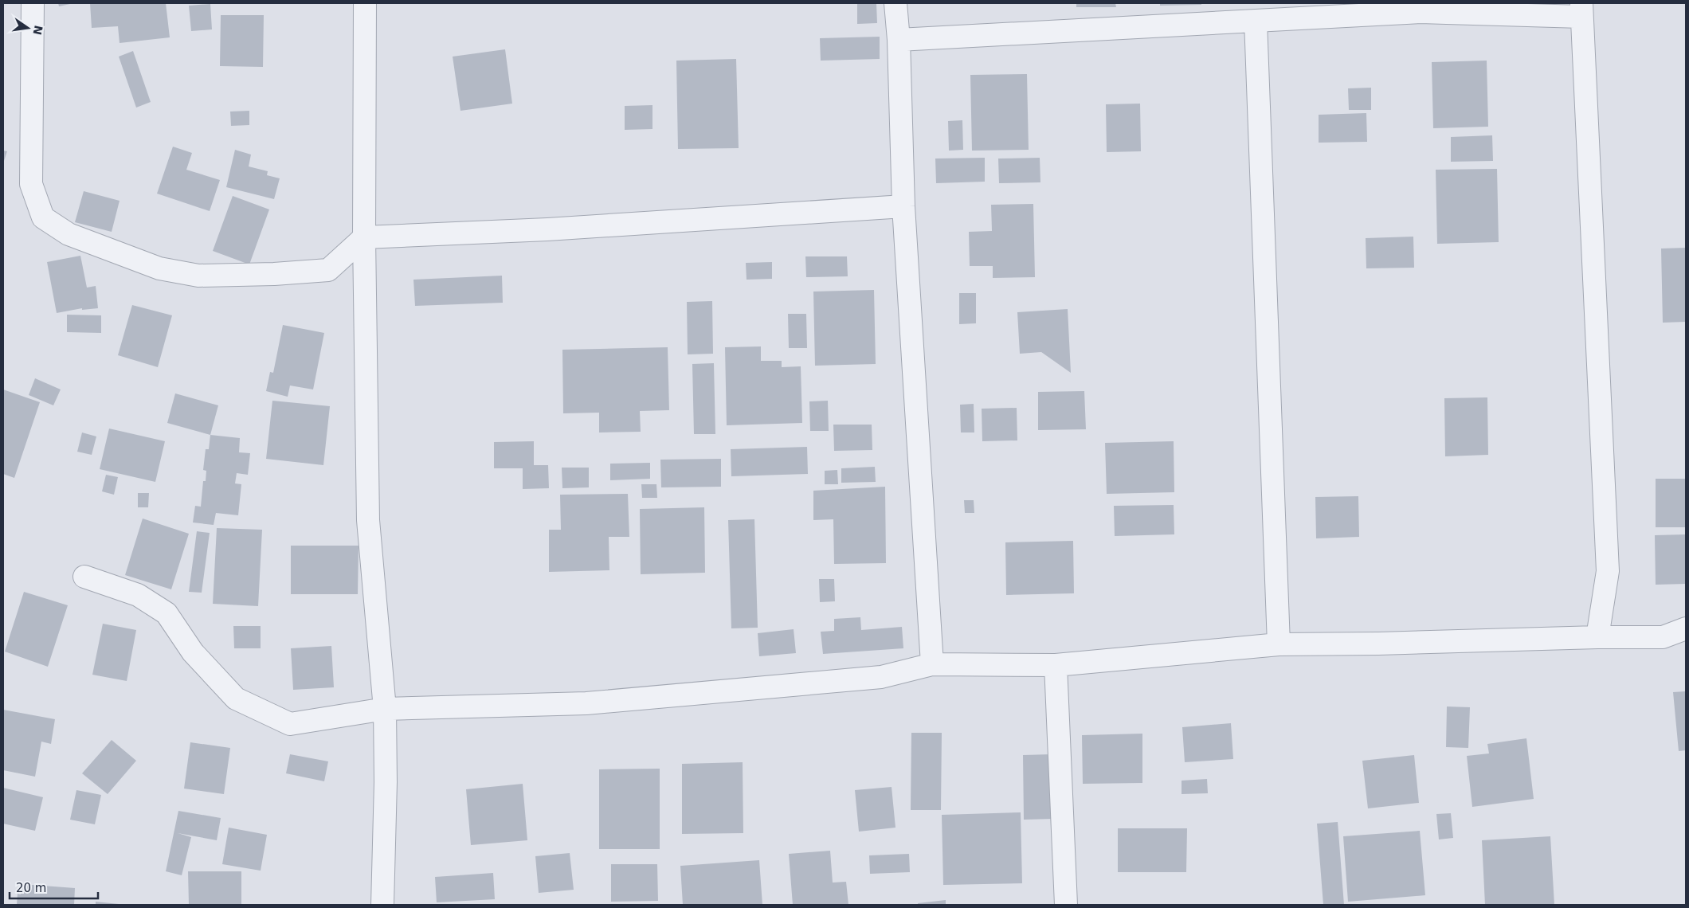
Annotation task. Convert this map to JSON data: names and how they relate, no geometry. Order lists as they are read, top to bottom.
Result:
{
  "scale_bar": "20 m",
  "north": "right"
}
